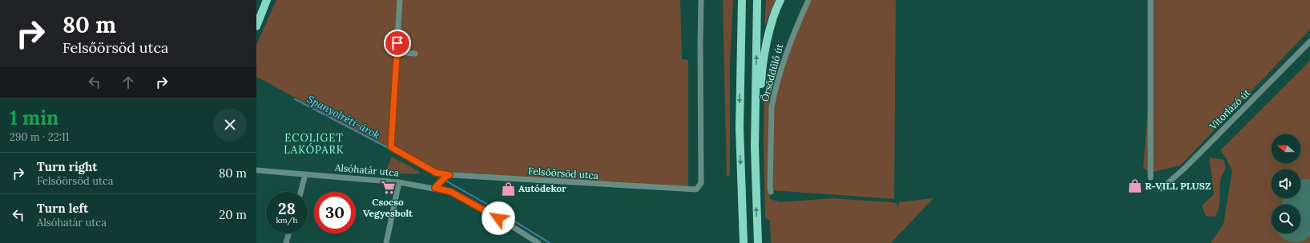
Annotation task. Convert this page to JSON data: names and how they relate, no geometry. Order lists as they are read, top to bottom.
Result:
{
  "streets": {
    "street": [
      "Örsöddűlő út",
      "Vitorlázó út",
      "Alsóhatár utca",
      "Felsőörsöd utca"
    ]
  },
  "crossings": [
    ["Alsóhatár utca", "Felsőörsöd utca"]
  ],
  "districts": ["ECOLIGET LAKÓPARK"],
  "water": ["Spanyolréti-árok"],
  "places": {
    "shop": ["R-VILL PLUSZ", "Autódekor"],
    "supermarket": ["Csocso Vegyesbolt"]
  },
  "north": "left",
  "page": {
    "turn": ["80 m", "Felsőörsöd utca"],
    "heading": ["1 min", "290 m · 22:11"],
    "list": [
      {
        "name": "Turn right",
        "note": "Felsőörsöd utca",
        "value": "80 m"
      },
      {
        "name": "Turn left",
        "note": "Alsóhatár utca",
        "value": "20 m"
      }
    ],
    "speed": "28 km/h",
    "limit": "30"
  }
}
